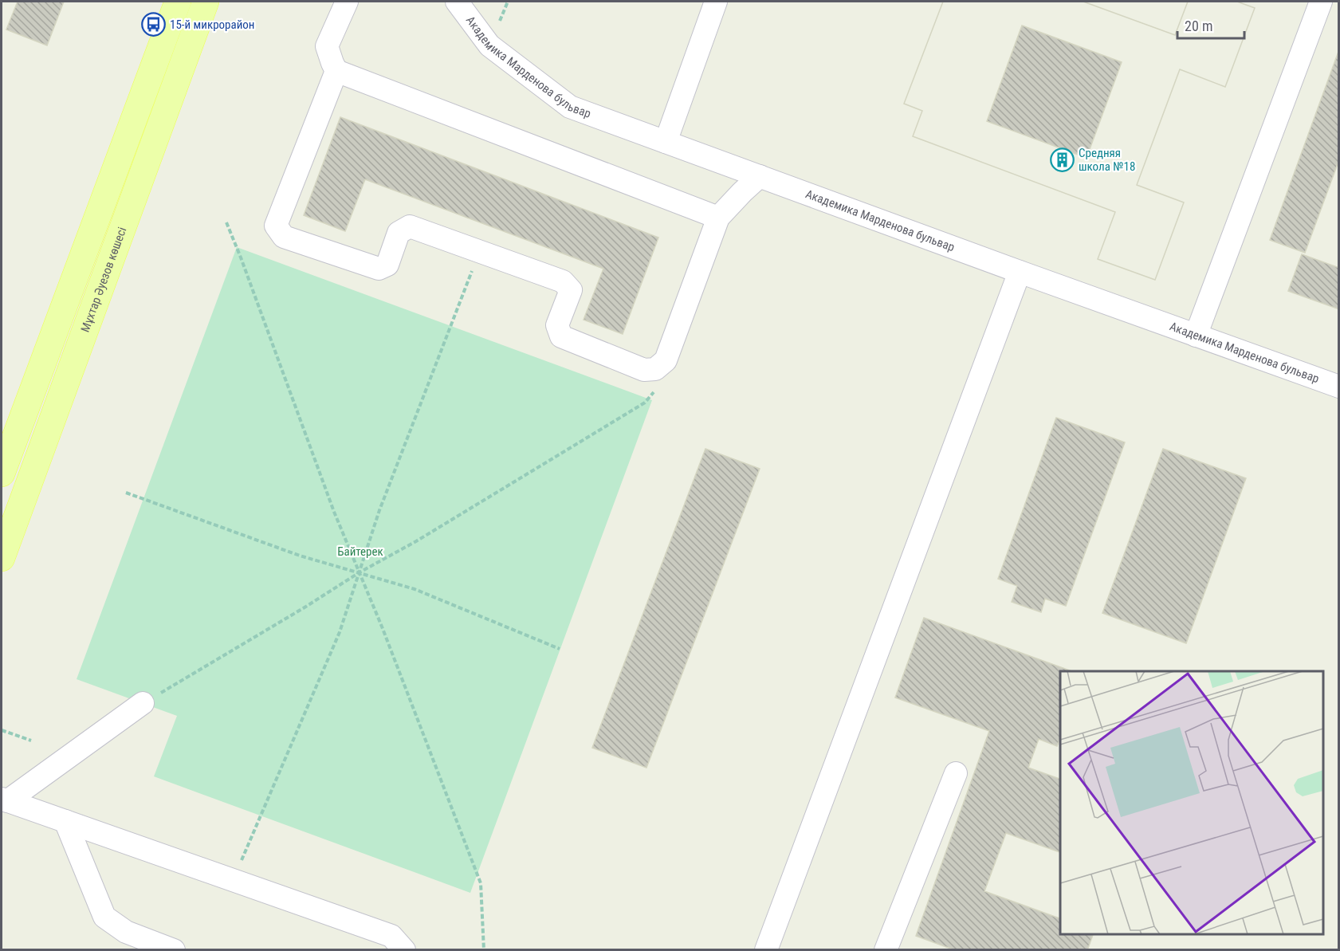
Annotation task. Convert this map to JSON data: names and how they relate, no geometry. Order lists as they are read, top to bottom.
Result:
{
  "streets": {
    "main road": ["Мұхтар Әуезов көшесі"],
    "street": ["Академика Марденова бульвар"]
  },
  "parks": ["Байтерек"],
  "places": {
    "bus stop": ["15-й микрорайон"],
    "building": ["Средняя школа №18"]
  },
  "scale_bar": "20 m"
}
